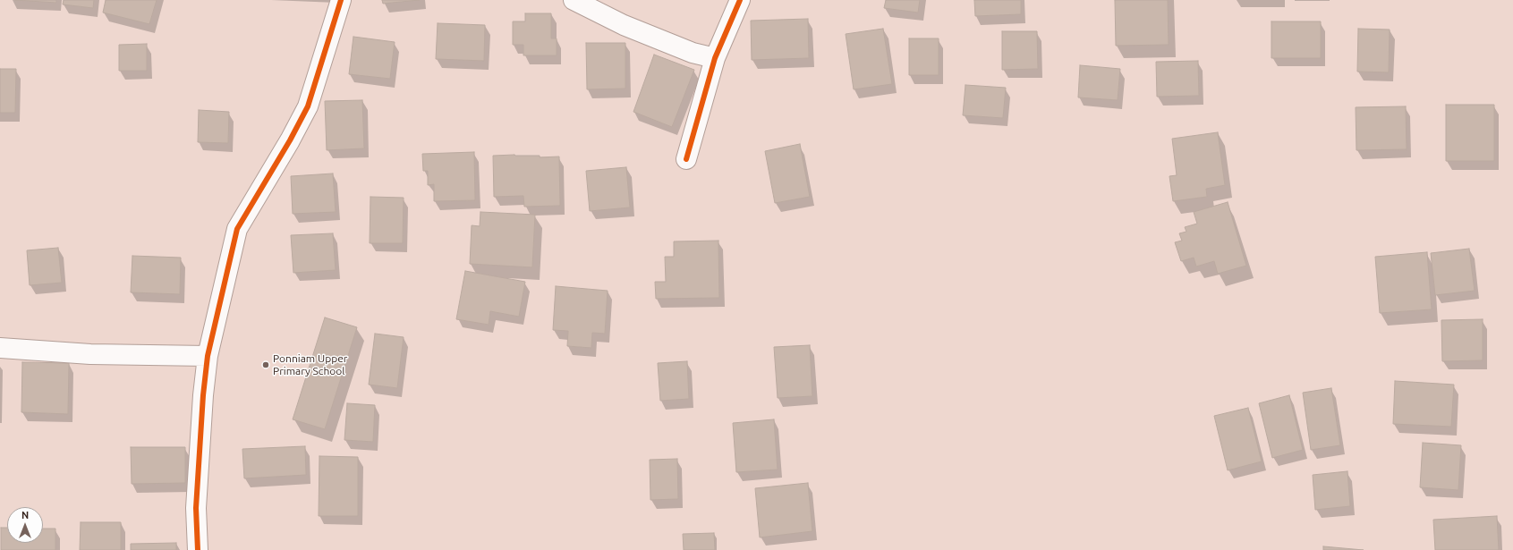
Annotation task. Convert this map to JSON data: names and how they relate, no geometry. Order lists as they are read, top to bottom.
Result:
{
  "places": ["Ponniam Upper Primary School"],
  "north": "top"
}
